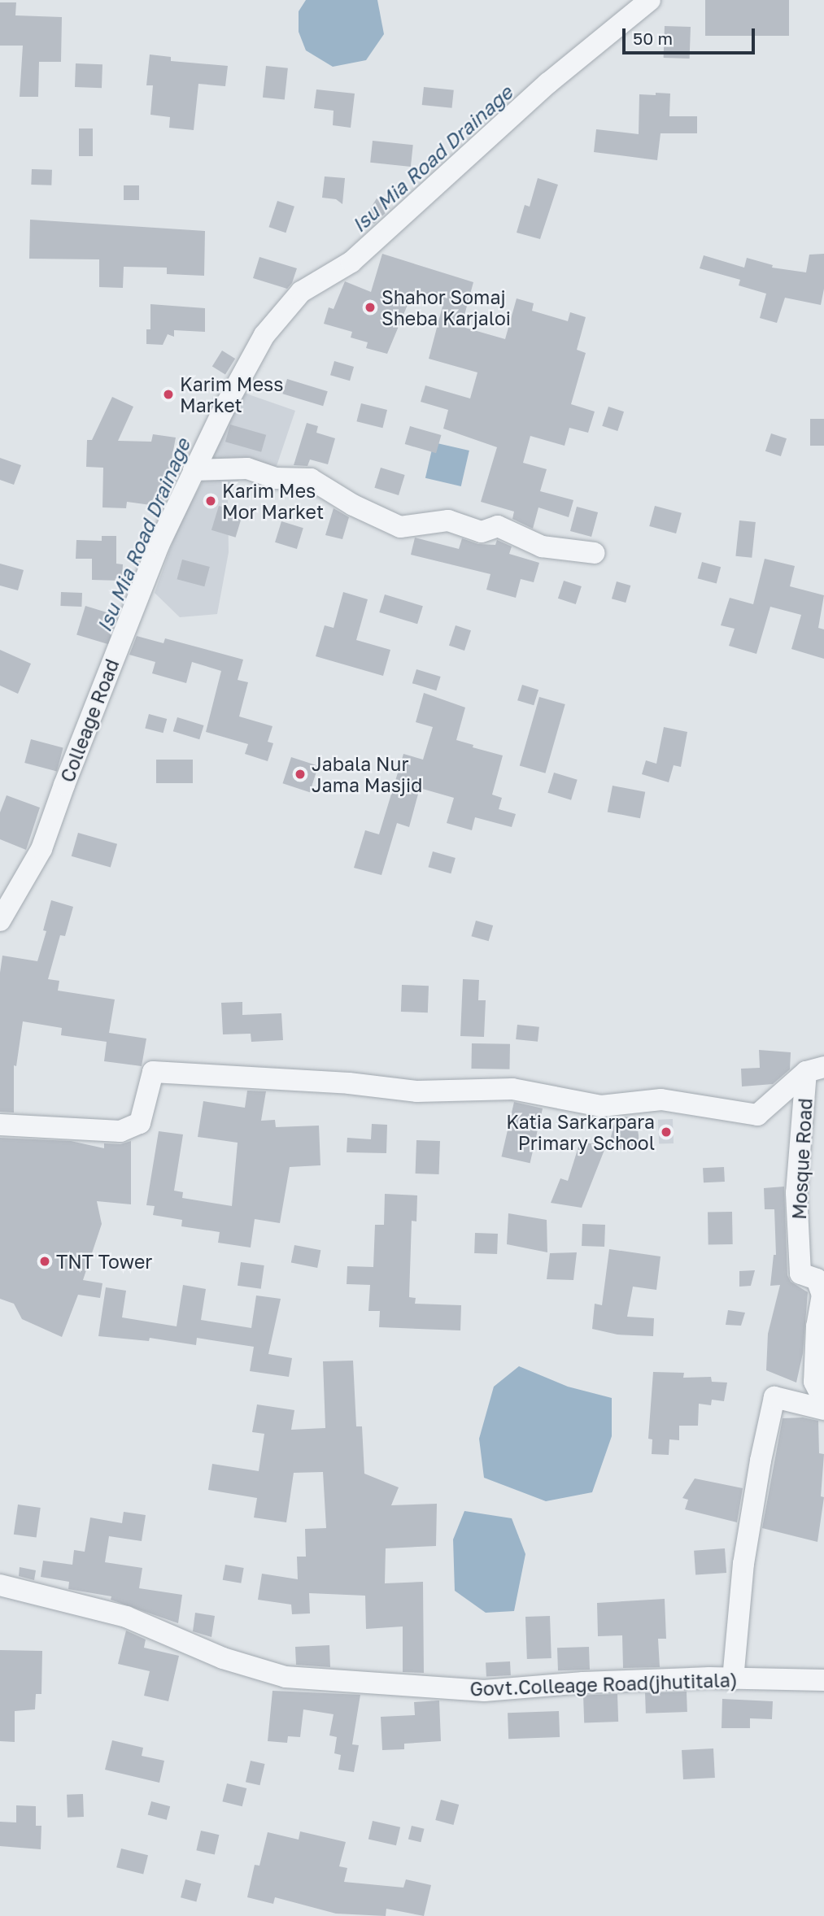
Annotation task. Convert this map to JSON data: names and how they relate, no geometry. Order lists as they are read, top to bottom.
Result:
{
  "streets": {
    "street": ["Colleage Road", "Mosque Road", "Govt.Colleage Road(jhutitala)"]
  },
  "water": ["Isu Mia Road Drainage"],
  "places": [
    "Shahor Somaj Sheba Karjaloi",
    "Karim Mess Market",
    "Karim Mes Mor Market",
    "Jabala Nur Jama Masjid",
    "Katia Sarkarpara Primary School",
    "TNT Tower"
  ],
  "scale_bar": "50 m"
}
